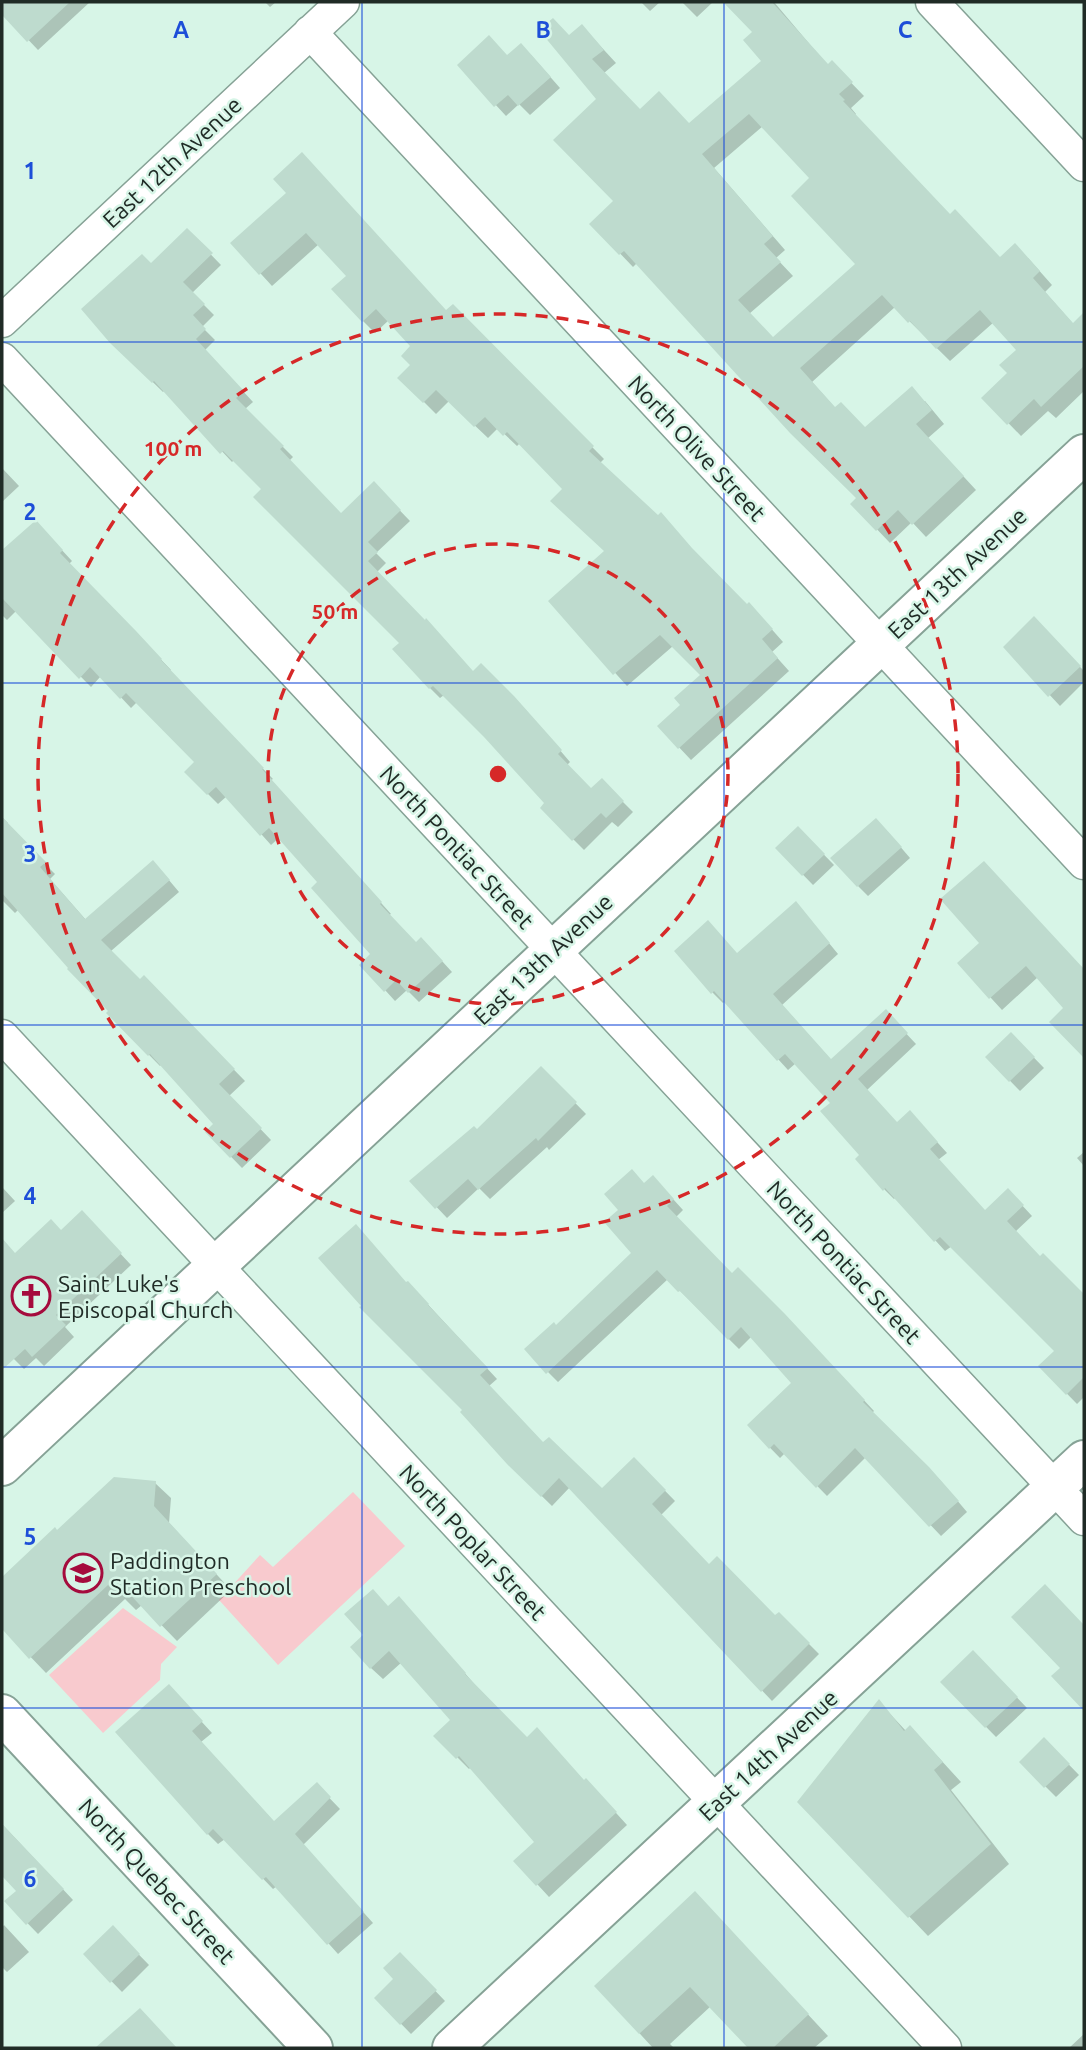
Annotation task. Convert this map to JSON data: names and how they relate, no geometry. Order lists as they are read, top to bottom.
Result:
{
  "streets": {
    "main road": ["East 13th Avenue", "East 14th Avenue", "North Quebec Street"],
    "street": [
      "East 12th Avenue",
      "North Olive Street",
      "North Pontiac Street",
      "North Poplar Street"
    ]
  },
  "crossings": [
    ["East 12th Avenue", "North Olive Street"],
    ["North Olive Street", "East 13th Avenue"],
    ["East 13th Avenue", "North Pontiac Street"],
    ["East 13th Avenue", "North Poplar Street"],
    ["North Pontiac Street", "East 14th Avenue"],
    ["North Poplar Street", "East 14th Avenue"]
  ],
  "places": {
    "church": ["Saint Luke's Episcopal Church"],
    "school or university": ["Paddington Station Preschool"]
  },
  "grid": {
    "columns": ["A", "B", "C"],
    "rows": [
      "1",
      "2",
      "3",
      "4",
      "5",
      "6"
    ]
  },
  "rings": ["100 m", "50 m"]
}
